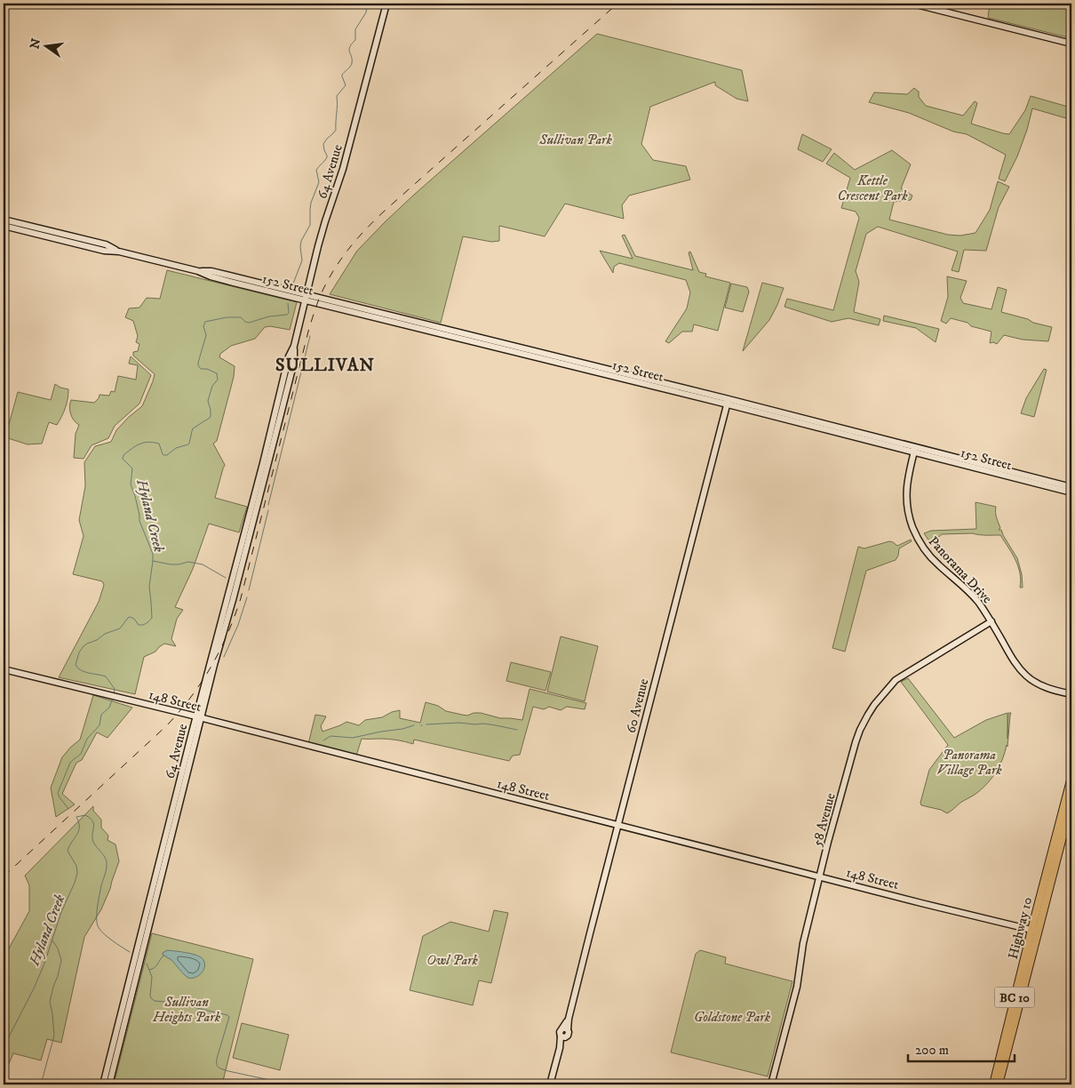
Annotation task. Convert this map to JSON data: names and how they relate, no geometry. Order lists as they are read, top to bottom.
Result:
{
  "streets": {
    "highway": ["Highway 10", "BC 10"],
    "main road": [
      "64 Avenue",
      "152 Street",
      "Panorama Drive",
      "148 Street",
      "60 Avenue",
      "58 Avenue"
    ]
  },
  "crossings": [
    ["64 Avenue", "152 Street"],
    ["64 Avenue", "148 Street"],
    ["152 Street", "Panorama Drive"],
    ["152 Street", "60 Avenue"],
    ["Panorama Drive", "58 Avenue"],
    ["148 Street", "60 Avenue"],
    ["148 Street", "58 Avenue"],
    ["148 Street", "Highway 10"]
  ],
  "districts": ["SULLIVAN"],
  "water": ["Hyland Creek"],
  "parks": [
    "Sullivan Park",
    "Kettle Crescent Park",
    "Panorama Village Park",
    "Owl Park",
    "Sullivan Heights Park",
    "Goldstone Park"
  ],
  "scale_bar": "200 m",
  "north": "left"
}
